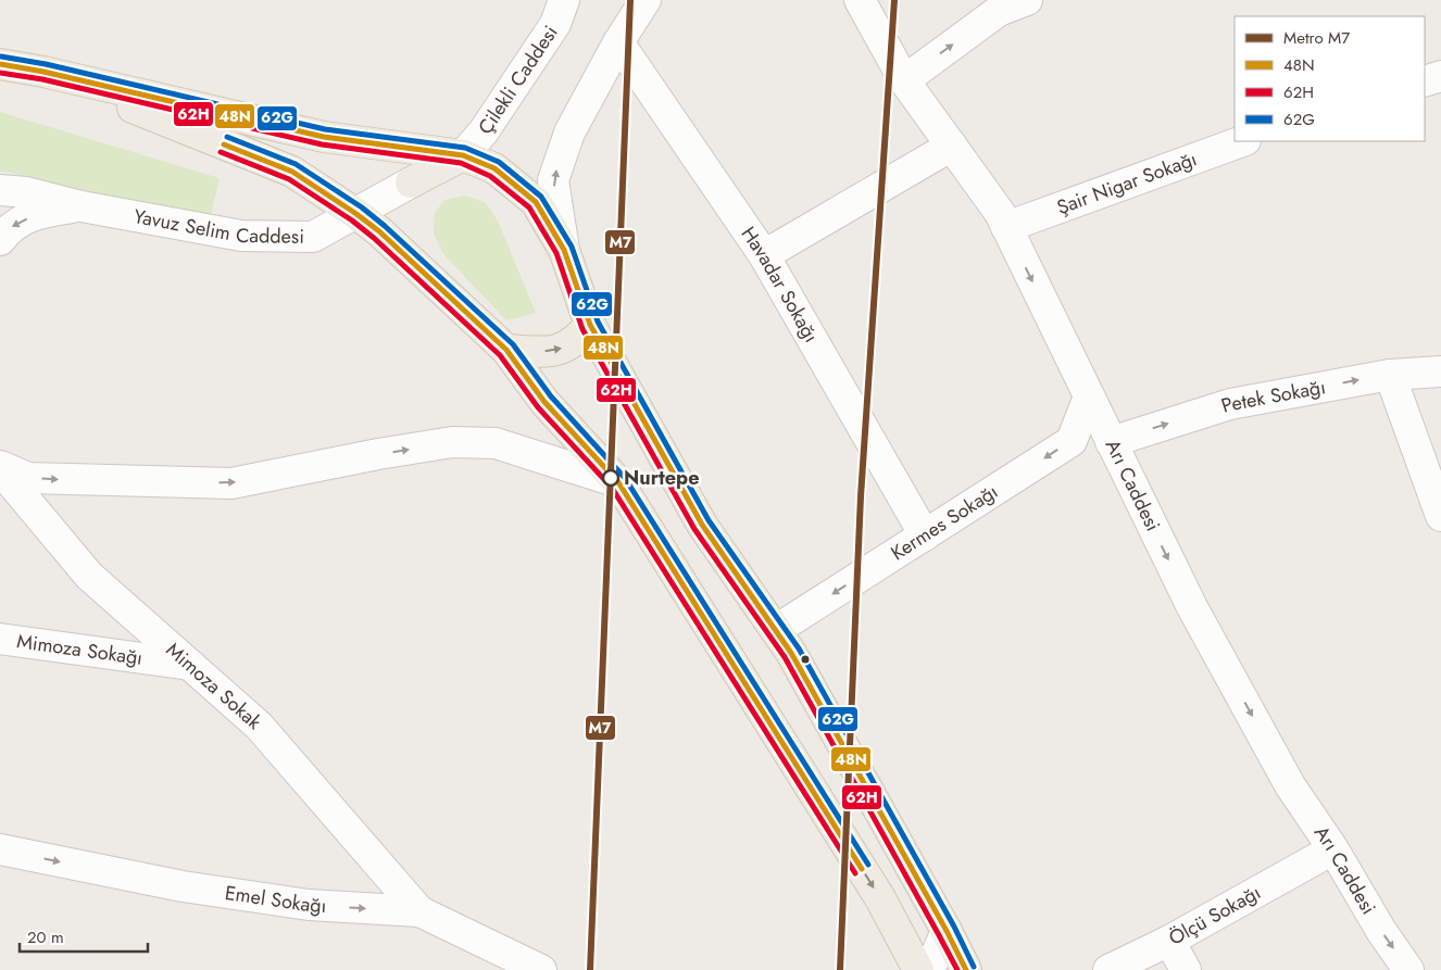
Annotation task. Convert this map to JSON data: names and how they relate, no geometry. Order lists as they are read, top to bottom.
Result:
{
  "streets": {
    "street": [
      "Çilekli Caddesi",
      "Şair Nigar Sokağı",
      "Yavuz Selim Caddesi",
      "Havadar Sokağı",
      "Petek Sokağı",
      "Arı Caddesi",
      "Kermes Sokağı",
      "Mimoza Sokağı",
      "Mimoza Sokak",
      "Emel Sokağı",
      "Ölçü Sokağı"
    ]
  },
  "crossings": [
    ["Şair Nigar Sokağı", "Arı Caddesi"],
    ["Havadar Sokağı", "Kermes Sokağı"],
    ["Petek Sokağı", "Arı Caddesi"],
    ["Arı Caddesi", "Kermes Sokağı"],
    ["Mimoza Sokağı", "Mimoza Sokak"],
    ["Mimoza Sokak", "Emel Sokağı"]
  ],
  "one_way": [
    "Petek Sokağı",
    "Arı Caddesi",
    "Kermes Sokağı",
    "Emel Sokağı"
  ],
  "places": ["Nurtepe"],
  "lines": [
    "metro line M7",
    "transit line 62G",
    "transit line 48N",
    "transit line 62H"
  ],
  "legend": [
    "Metro M7",
    "48N",
    "62H",
    "62G"
  ],
  "scale_bar": "20 m"
}
